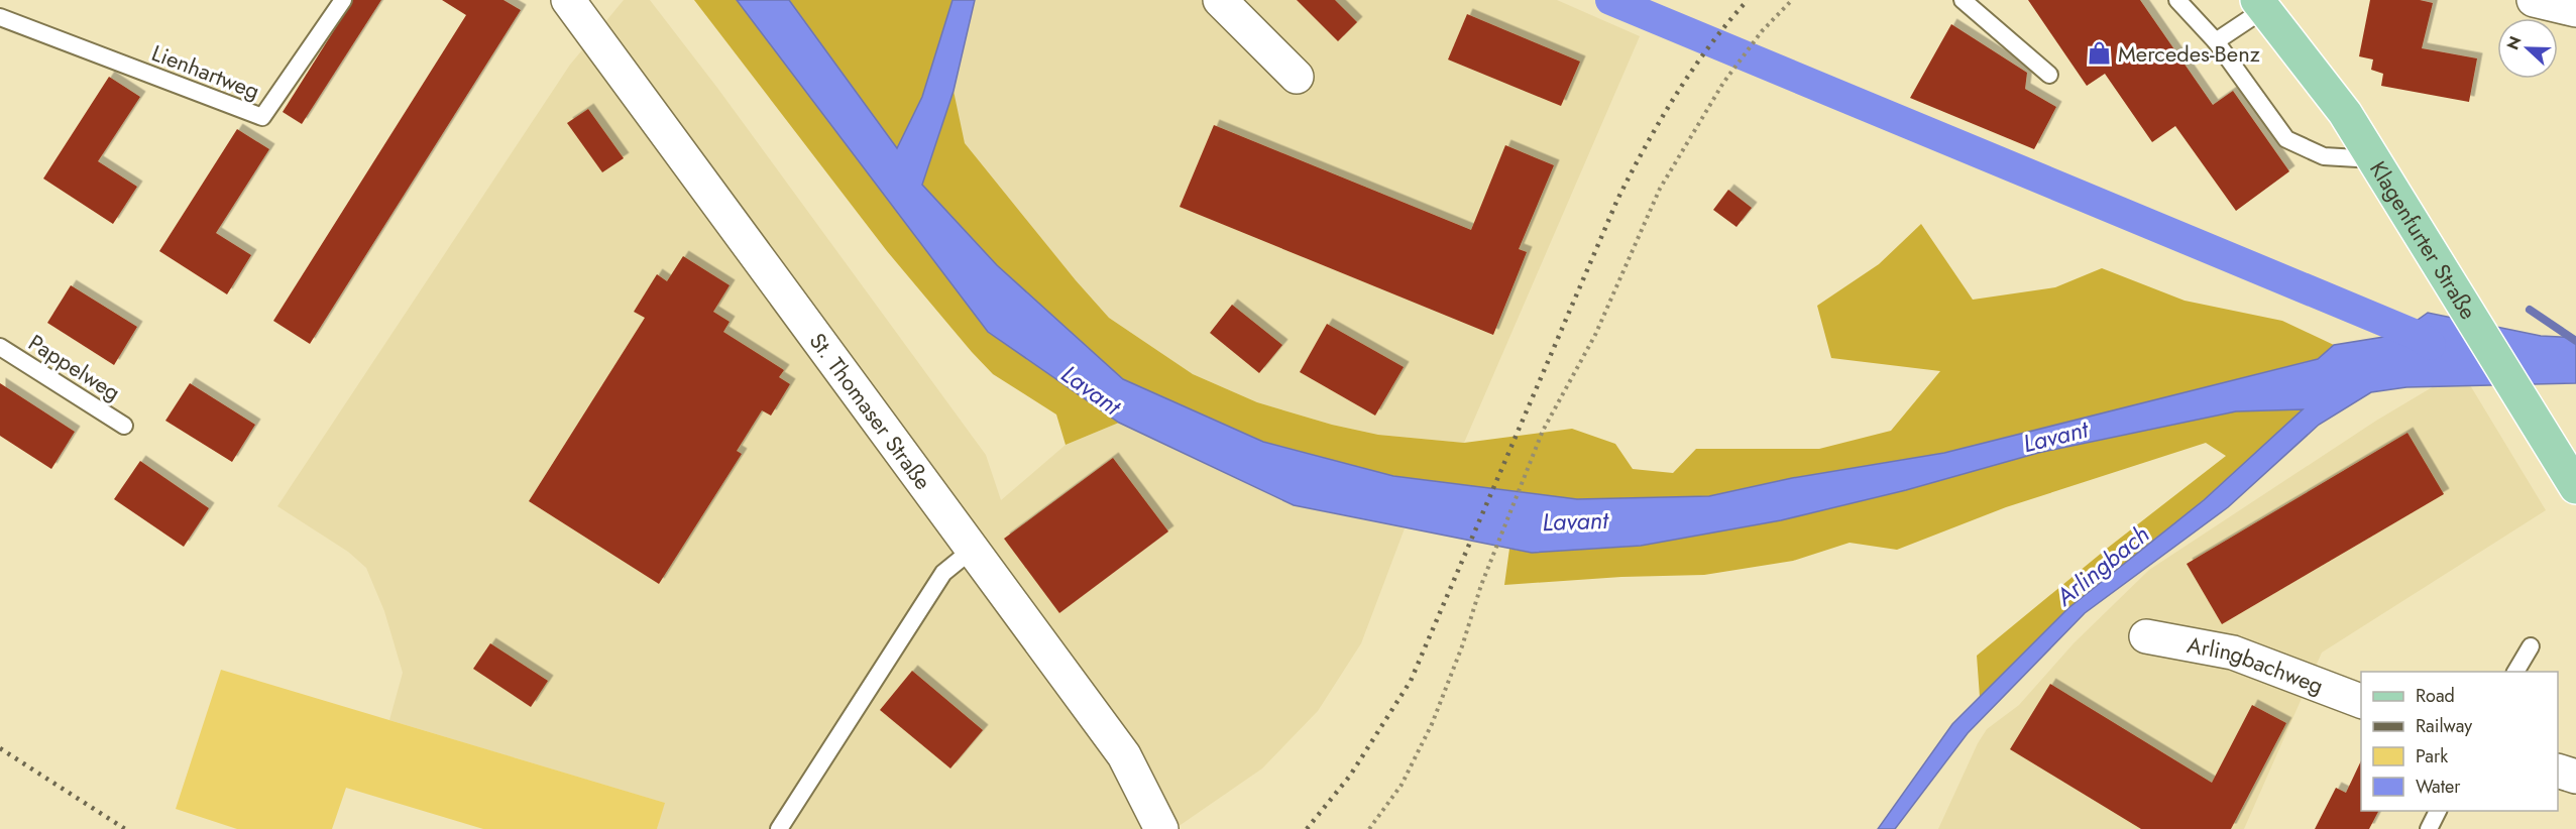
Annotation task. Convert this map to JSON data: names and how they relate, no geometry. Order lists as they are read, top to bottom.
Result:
{
  "streets": {
    "main road": ["Klagenfurter Straße", "St. Thomaser Straße", "Arlingbachweg"],
    "lane": ["Lienhartweg", "Pappelweg"]
  },
  "water": ["Lavant", "Arlingbach"],
  "places": {
    "shop": ["Mercedes-Benz"]
  },
  "legend": [
    "Road",
    "Railway",
    "Park",
    "Water"
  ],
  "north": "left"
}
